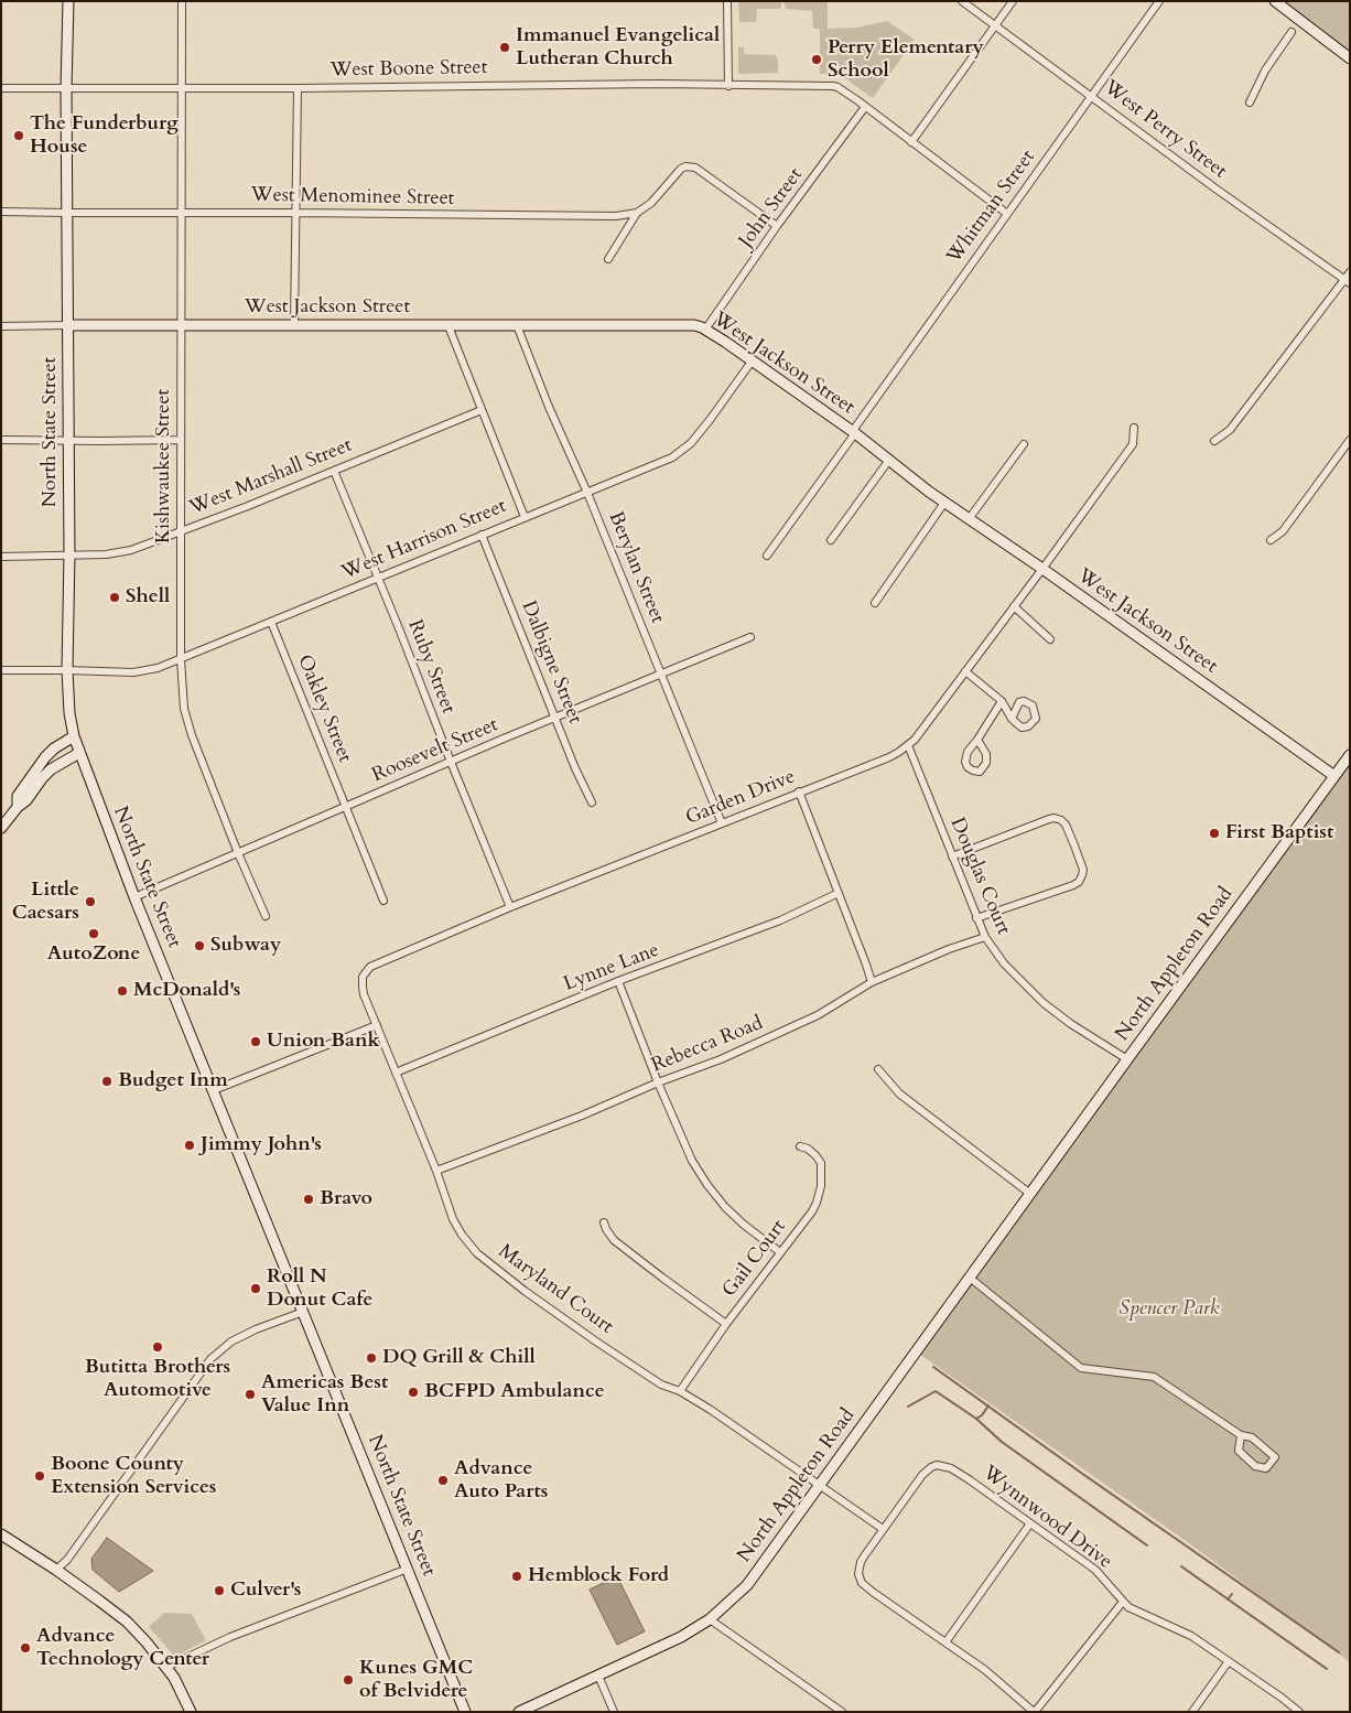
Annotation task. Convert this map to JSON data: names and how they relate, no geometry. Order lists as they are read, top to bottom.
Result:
{
  "streets": {
    "main road": ["West Jackson Street", "North State Street", "North Appleton Road"],
    "street": [
      "West Boone Street",
      "West Perry Street",
      "West Menominee Street",
      "Whitman Street",
      "John Street",
      "Kishwaukee Street",
      "West Marshall Street",
      "West Harrison Street",
      "Berylan Street",
      "Dalbigne Street",
      "Ruby Street",
      "Oakley Street",
      "Roosevelt Street",
      "Garden Drive",
      "Douglas Court",
      "Lynne Lane",
      "Rebecca Road",
      "Gail Court",
      "Maryland Court",
      "Wynnwood Drive"
    ]
  },
  "crossings": [
    ["West Boone Street", "Whitman Street"],
    ["West Boone Street", "John Street"],
    ["West Boone Street", "North State Street"],
    ["West Boone Street", "Kishwaukee Street"],
    ["West Perry Street", "Whitman Street"],
    ["West Menominee Street", "North State Street"],
    ["West Menominee Street", "Kishwaukee Street"],
    ["Whitman Street", "West Jackson Street"],
    ["John Street", "West Jackson Street"],
    ["West Jackson Street", "North State Street"],
    ["West Jackson Street", "Kishwaukee Street"],
    ["West Jackson Street", "West Harrison Street"],
    ["West Jackson Street", "Berylan Street"],
    ["West Jackson Street", "Garden Drive"],
    ["West Jackson Street", "North Appleton Road"],
    ["North State Street", "West Marshall Street"],
    ["North State Street", "West Harrison Street"],
    ["North State Street", "Roosevelt Street"],
    ["Kishwaukee Street", "West Marshall Street"],
    ["Kishwaukee Street", "West Harrison Street"],
    ["Kishwaukee Street", "Roosevelt Street"],
    ["West Marshall Street", "Ruby Street"],
    ["West Harrison Street", "Berylan Street"],
    ["West Harrison Street", "Dalbigne Street"],
    ["West Harrison Street", "Ruby Street"],
    ["West Harrison Street", "Oakley Street"],
    ["Berylan Street", "Roosevelt Street"],
    ["Berylan Street", "Garden Drive"],
    ["Dalbigne Street", "Roosevelt Street"],
    ["Ruby Street", "Roosevelt Street"],
    ["Ruby Street", "Garden Drive"],
    ["Oakley Street", "Roosevelt Street"],
    ["Garden Drive", "Douglas Court"],
    ["Garden Drive", "Maryland Court"],
    ["Douglas Court", "North Appleton Road"],
    ["Douglas Court", "Rebecca Road"],
    ["North Appleton Road", "Maryland Court"],
    ["Lynne Lane", "Maryland Court"],
    ["Rebecca Road", "Maryland Court"],
    ["Gail Court", "Maryland Court"],
    ["Maryland Court", "Wynnwood Drive"]
  ],
  "parks": ["Spencer Park"],
  "places": [
    "Immanuel Evangelical Lutheran Church",
    "Perry Elementary School",
    "The Funderburg House",
    "Shell",
    "First Baptist",
    "Little Caesars",
    "AutoZone",
    "Subway",
    "McDonald's",
    "Union Bank",
    "Budget Inm",
    "Jimmy John's",
    "Bravo",
    "Roll N Donut Cafe",
    "Butitta Brothers Automotive",
    "DQ Grill & Chill",
    "BCFPD Ambulance",
    "Americas Best Value Inn",
    "Boone County Extension Services",
    "Advance Auto Parts",
    "Hemblock Ford",
    "Culver's",
    "Advance Technology Center",
    "Kunes GMC of Belvidere"
  ]
}
